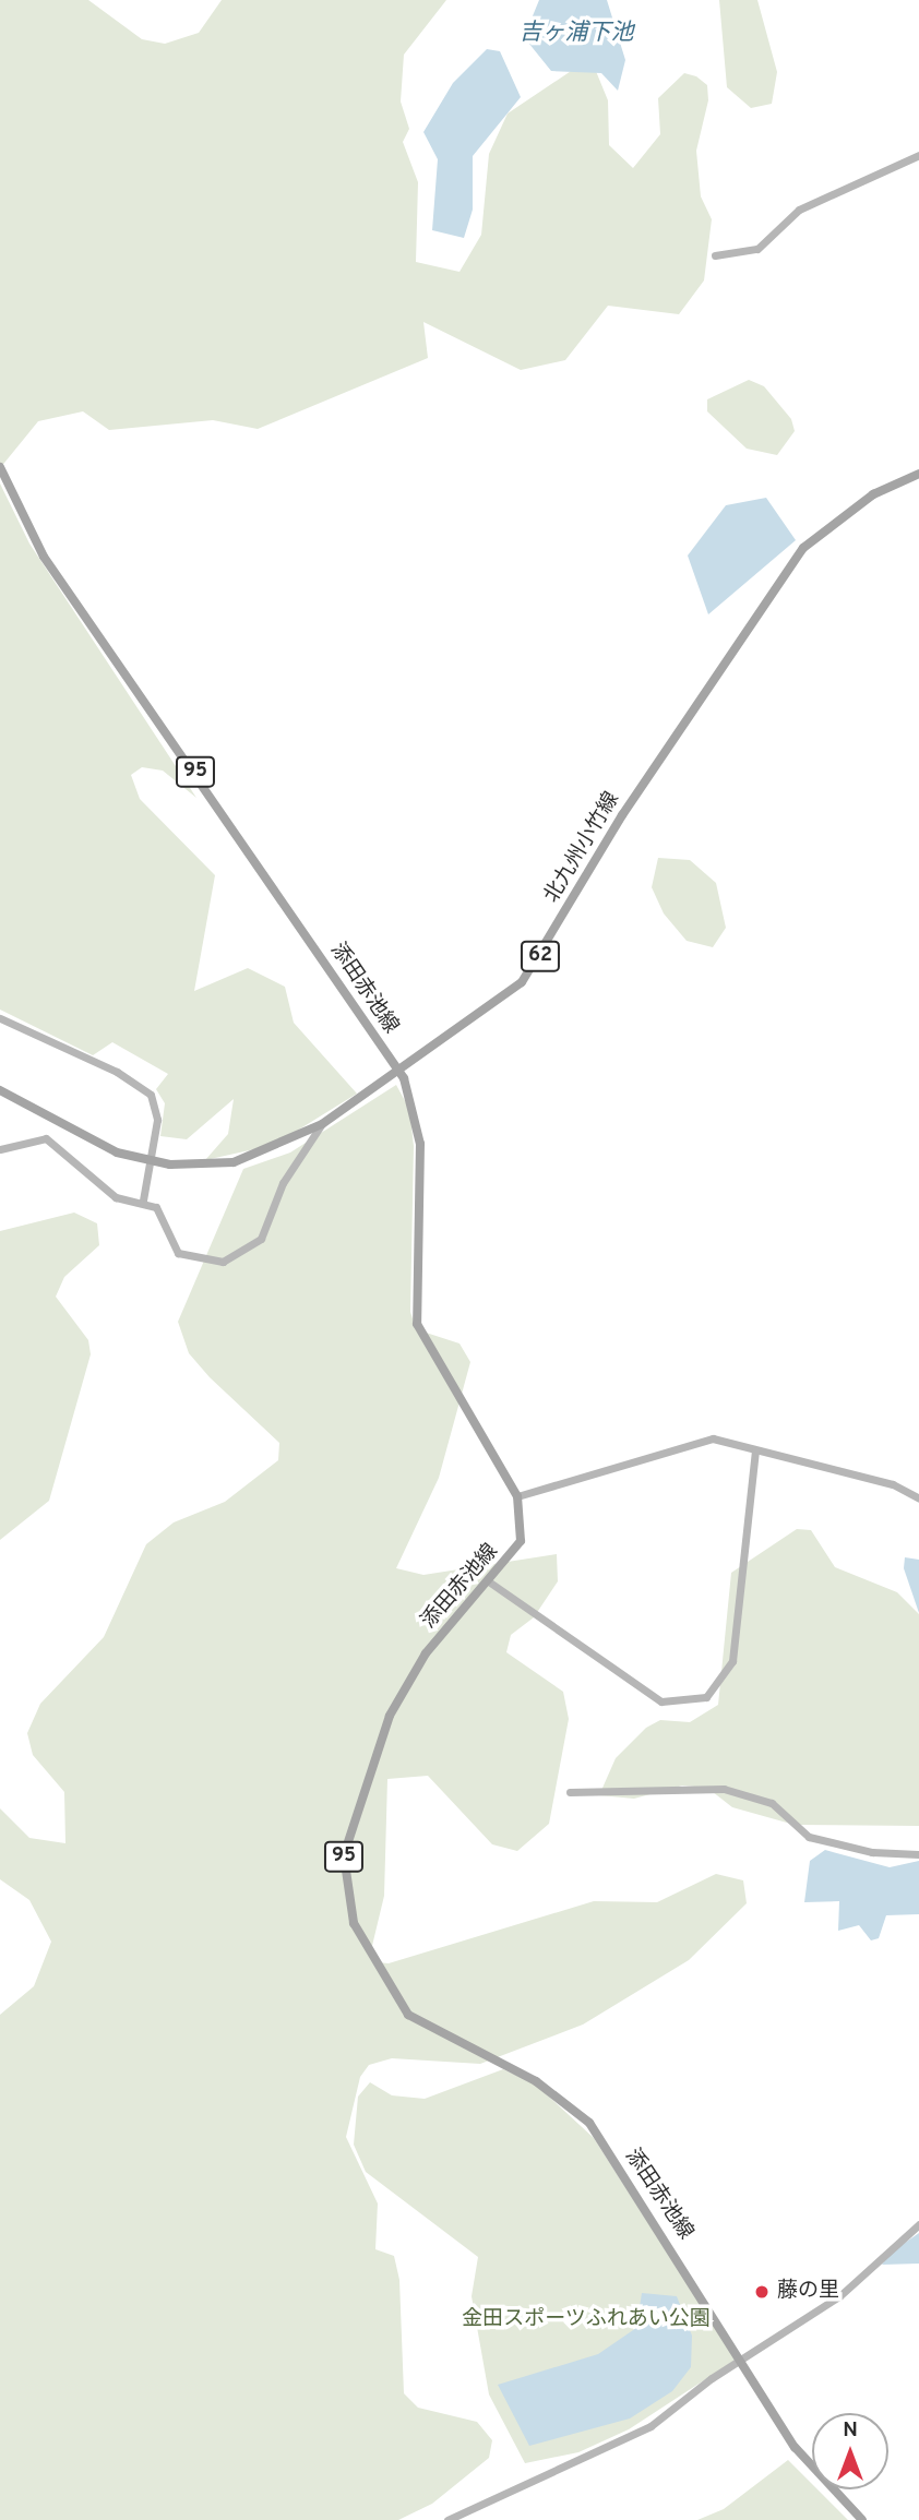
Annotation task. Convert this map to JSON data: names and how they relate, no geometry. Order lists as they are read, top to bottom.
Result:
{
  "streets": {
    "main road": [
      "95",
      "北九州小竹線",
      "62",
      "添田赤池線"
    ]
  },
  "crossings": [
    ["北九州小竹線", "添田赤池線"]
  ],
  "water": ["吉ヶ浦下池"],
  "parks": ["金田スポーツふれあい公園"],
  "places": ["藤の里"],
  "north": "top"
}
